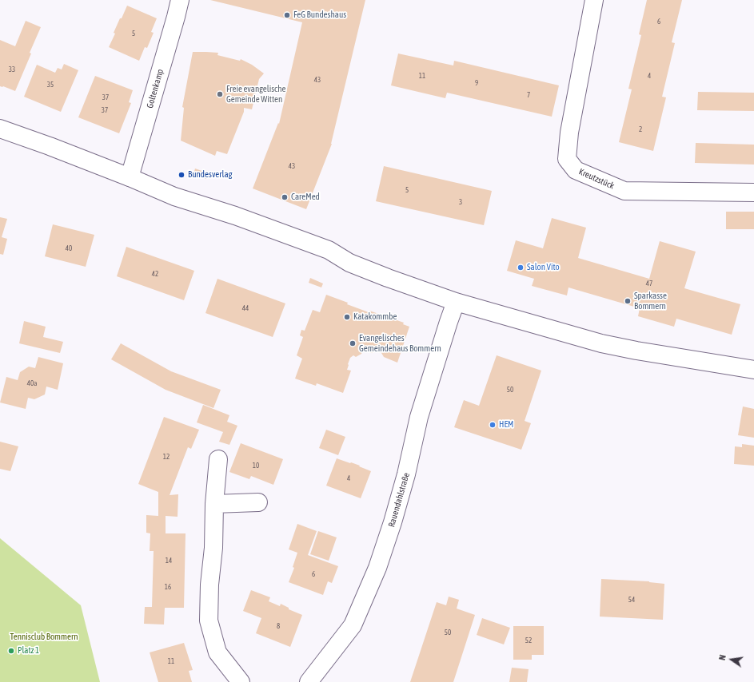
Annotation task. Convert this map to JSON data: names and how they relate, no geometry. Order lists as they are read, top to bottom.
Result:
{
  "streets": {
    "street": ["Goltenkamp", "Kreutzstück", "Rauendahlstraße"]
  },
  "parks": ["Tennisclub Bommern"],
  "places": [
    "FeG Bundeshaus",
    "Freie evangelische Gemeinde Witten",
    "Bundesverlag",
    "CareMed",
    "Salon Vito",
    "Sparkasse Bommern",
    "Katakommbe",
    "Evangelisches Gemeindehaus Bommern",
    "HEM",
    "Platz 1"
  ],
  "house_numbers": [
    "6",
    "5",
    "33",
    "11",
    "4",
    "43",
    "9",
    "35",
    "7",
    "37",
    "37",
    "2",
    "43",
    "5",
    "3",
    "40",
    "42",
    "47",
    "44",
    "40a",
    "50",
    "12",
    "10",
    "4",
    "14",
    "6",
    "16",
    "54",
    "8",
    "50",
    "52",
    "11"
  ],
  "north": "left"
}
